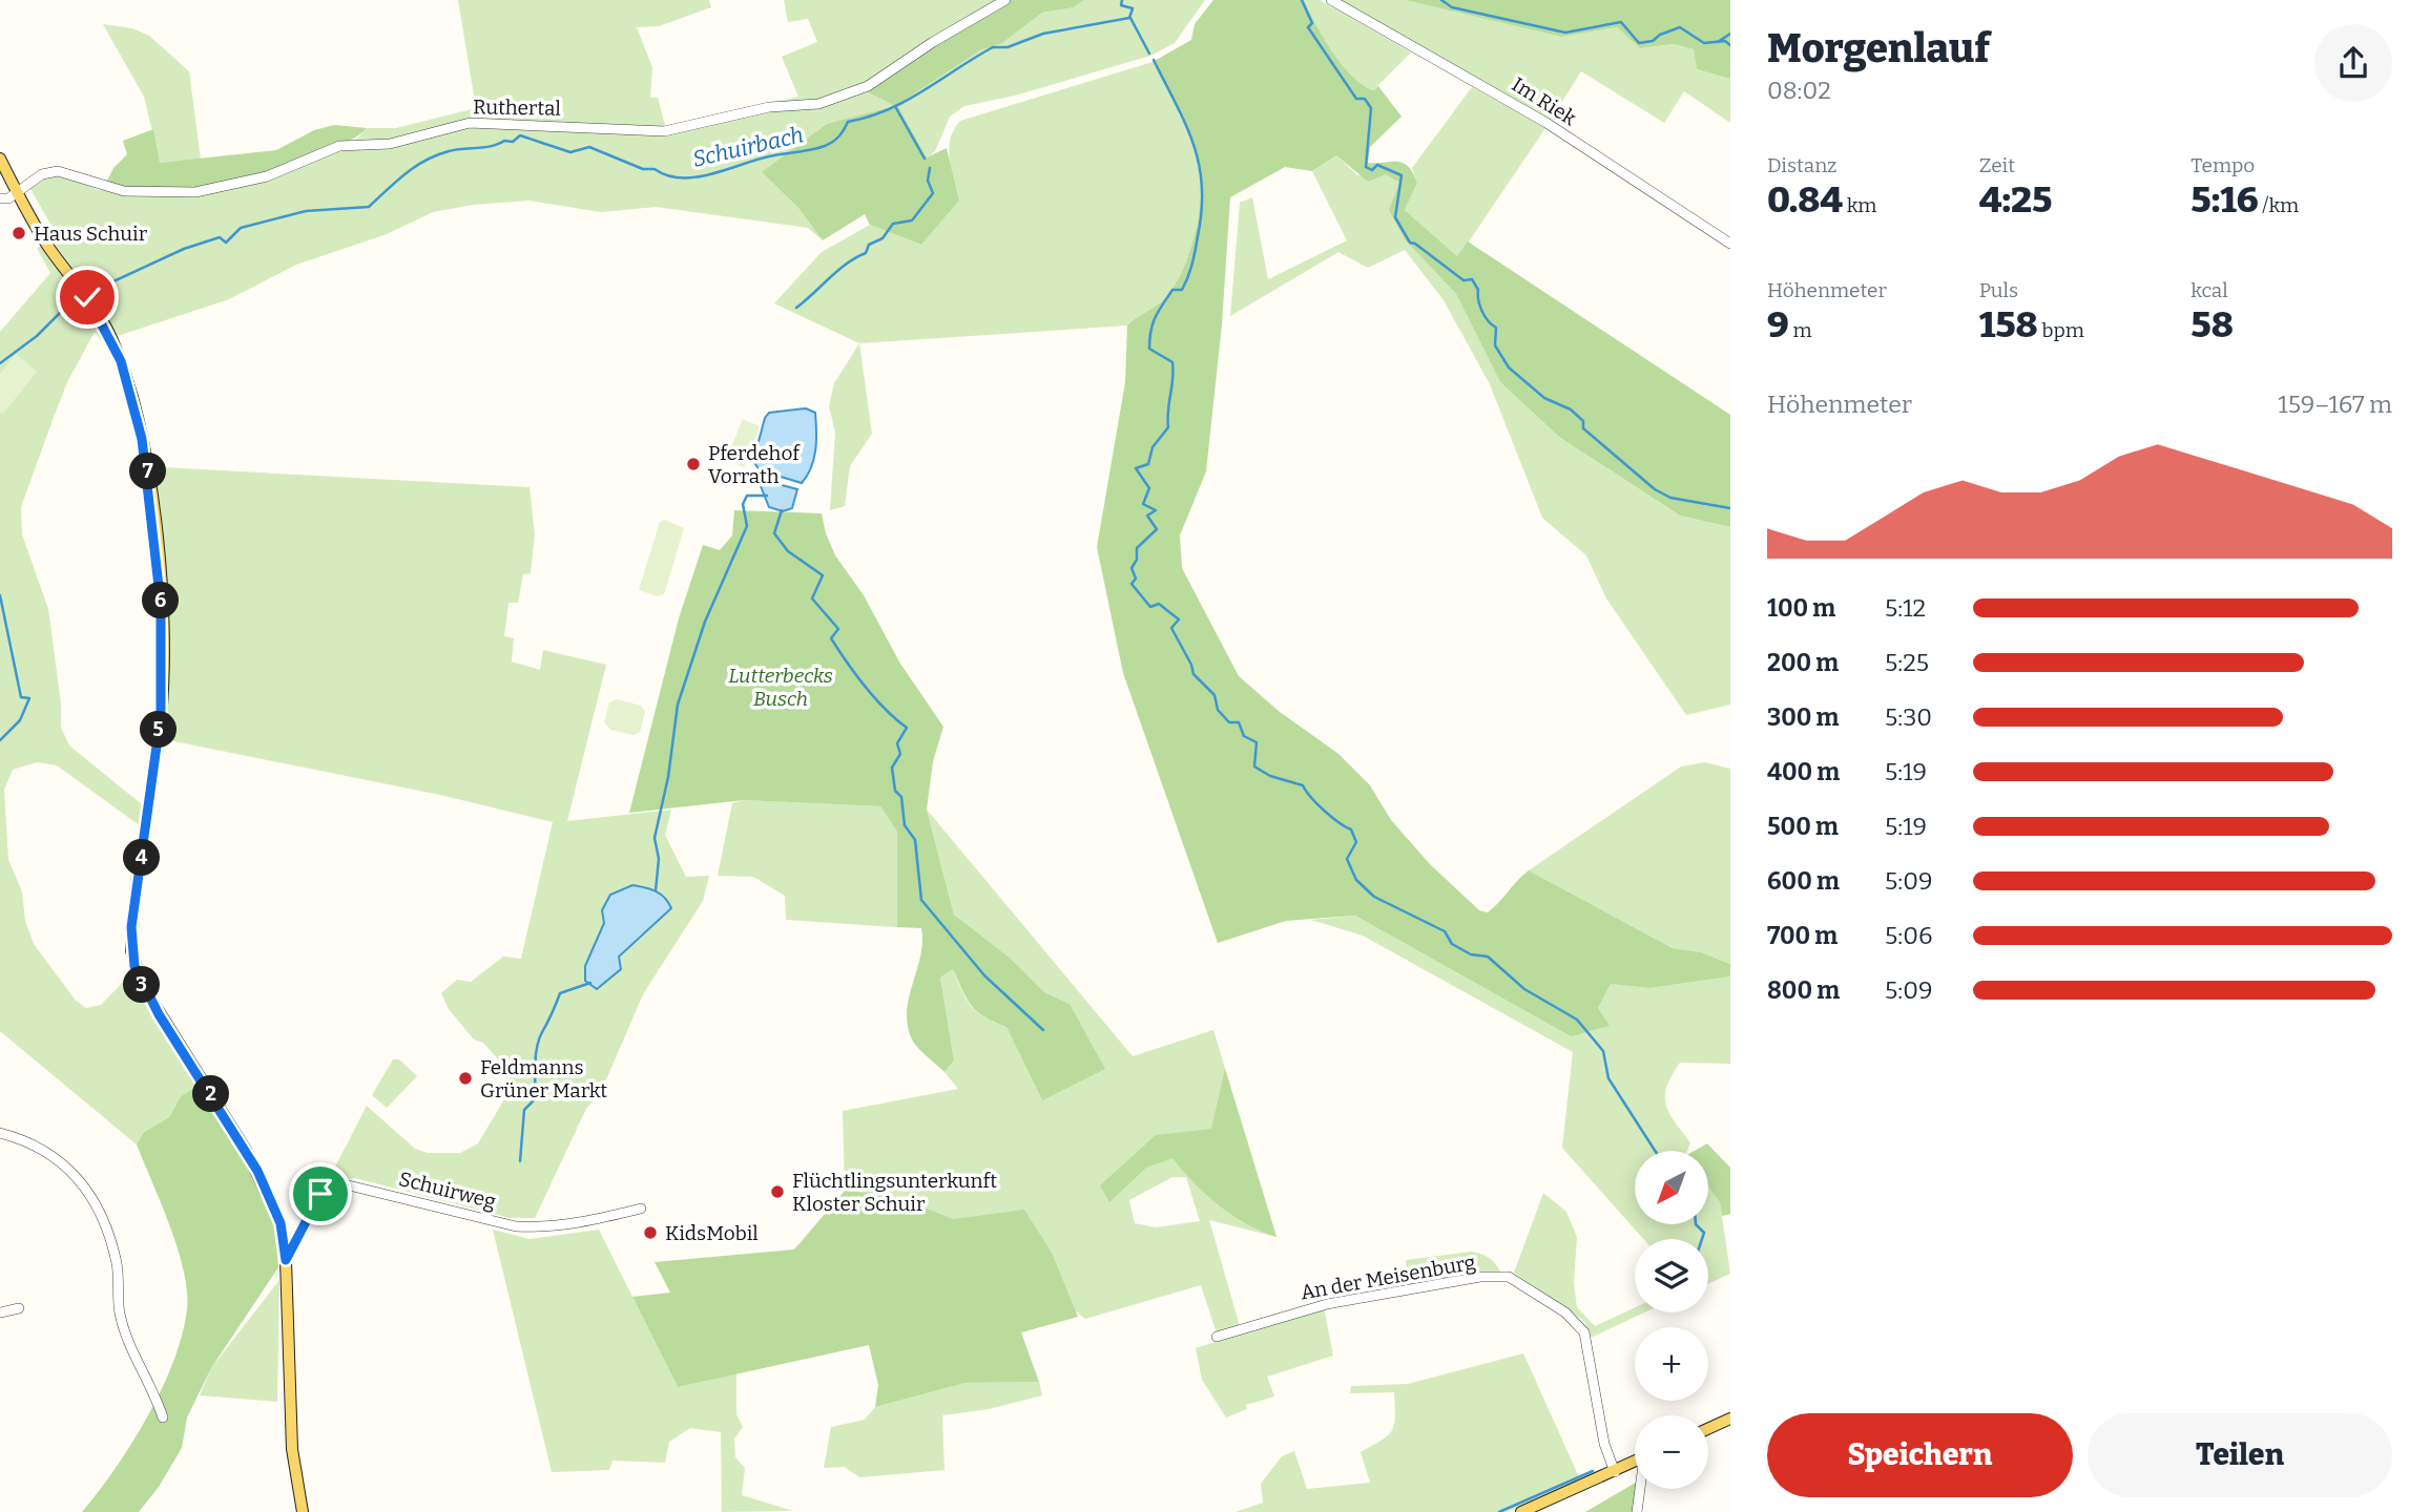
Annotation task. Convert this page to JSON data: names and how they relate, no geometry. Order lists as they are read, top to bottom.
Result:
{
  "streets": {
    "main road": ["Schuirweg"],
    "street": ["Im Riek", "Ruthertal", "An der Meisenburg"]
  },
  "crossings": [
    ["Ruthertal", "Schuirweg"]
  ],
  "water": ["Schuirbach"],
  "parks": ["Lutterbecks Busch"],
  "places": [
    "Haus Schuir",
    "Pferdehof Vorrath",
    "Feldmanns Grüner Markt",
    "Flüchtlingsunterkunft Kloster Schuir",
    "KidsMobil"
  ],
  "north": "bottom left",
  "page": {
    "heading": ["Morgenlauf", "08:02"],
    "stats": [
      ["Distanz", "0.84 km"],
      ["Zeit", "4:25"],
      ["Tempo", "5:16 /km"],
      ["Höhenmeter", "9 m"],
      ["Puls", "158 bpm"],
      ["kcal", "58"]
    ],
    "chart": ["Höhenmeter", "159–167 m"],
    "pins": [
      "7",
      "6",
      "5",
      "4",
      "3",
      "2"
    ],
    "list": [
      {
        "name": "100 m",
        "note": "5:12"
      },
      {
        "name": "200 m",
        "note": "5:25"
      },
      {
        "name": "300 m",
        "note": "5:30"
      },
      {
        "name": "400 m",
        "note": "5:19"
      },
      {
        "name": "500 m",
        "note": "5:19"
      },
      {
        "name": "600 m",
        "note": "5:09"
      },
      {
        "name": "700 m",
        "note": "5:06"
      },
      {
        "name": "800 m",
        "note": "5:09"
      }
    ],
    "map_buttons": ["+", "−"],
    "buttons": ["Speichern", "Teilen"]
  }
}
